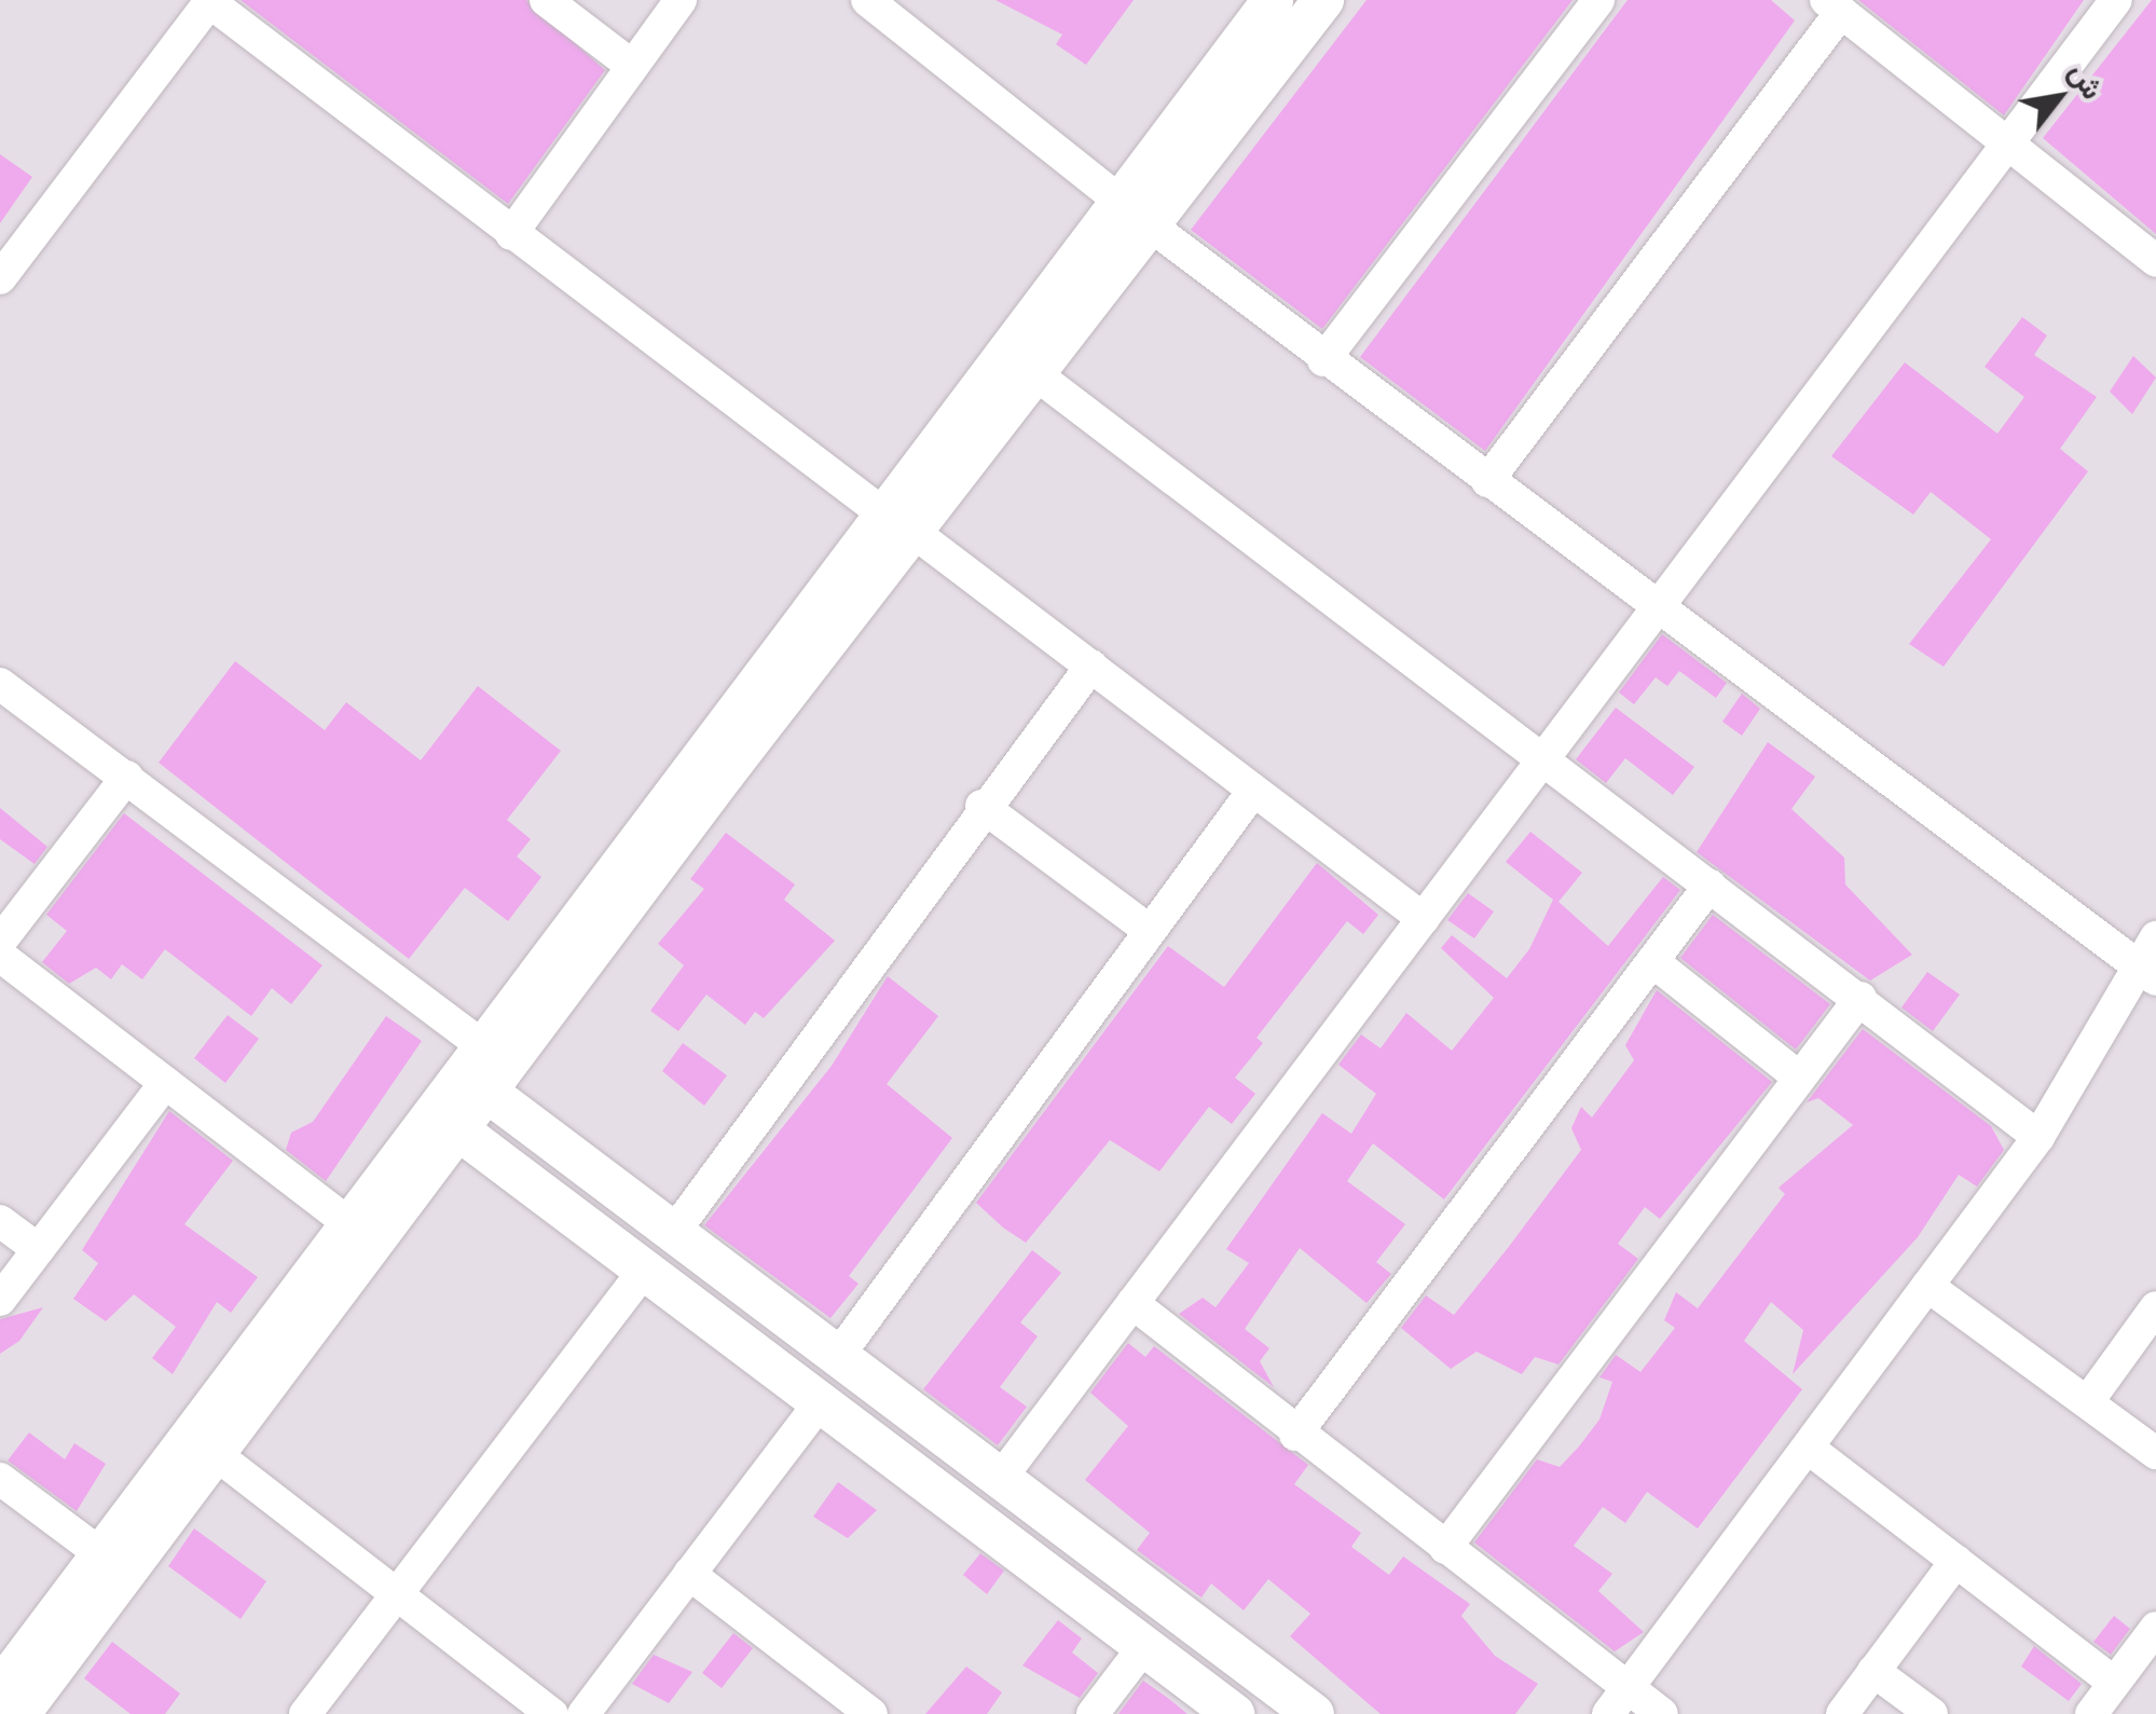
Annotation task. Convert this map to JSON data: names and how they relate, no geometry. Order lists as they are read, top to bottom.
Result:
{
  "north": "top right"
}
